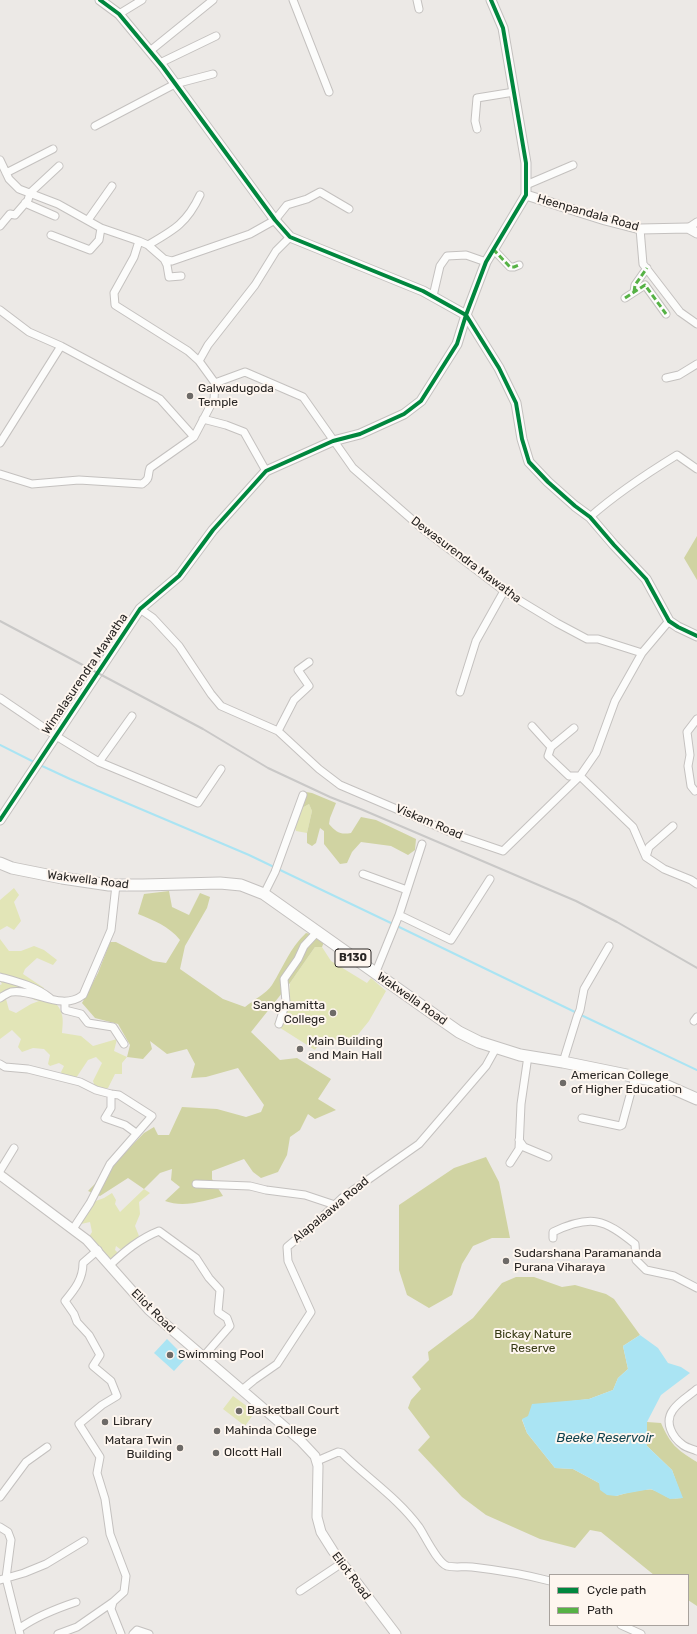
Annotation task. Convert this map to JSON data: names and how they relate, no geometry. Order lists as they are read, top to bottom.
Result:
{
  "streets": {
    "main road": ["Wakwella Road", "B130"],
    "street": [
      "Heenpandala Road",
      "Dewasurendra Mawatha",
      "Wimalasurendra Mawatha",
      "Viskam Road",
      "Alapalaawa Road",
      "Eliot Road"
    ]
  },
  "crossings": [
    ["Dewasurendra Mawatha", "Viskam Road"],
    ["Wimalasurendra Mawatha", "Viskam Road"],
    ["Wakwella Road", "Alapalaawa Road"],
    ["Alapalaawa Road", "Eliot Road"]
  ],
  "water": ["Beeke Reservoir"],
  "parks": ["Bickay Nature Reserve"],
  "places": [
    "Galwadugoda Temple",
    "Sanghamitta College",
    "Main Building and Main Hall",
    "American College of Higher Education",
    "Sudarshana Paramananda Purana Viharaya",
    "Swimming Pool",
    "Basketball Court",
    "Library",
    "Mahinda College",
    "Matara Twin Building",
    "Olcott Hall"
  ],
  "legend": ["Cycle path", "Path"]
}
